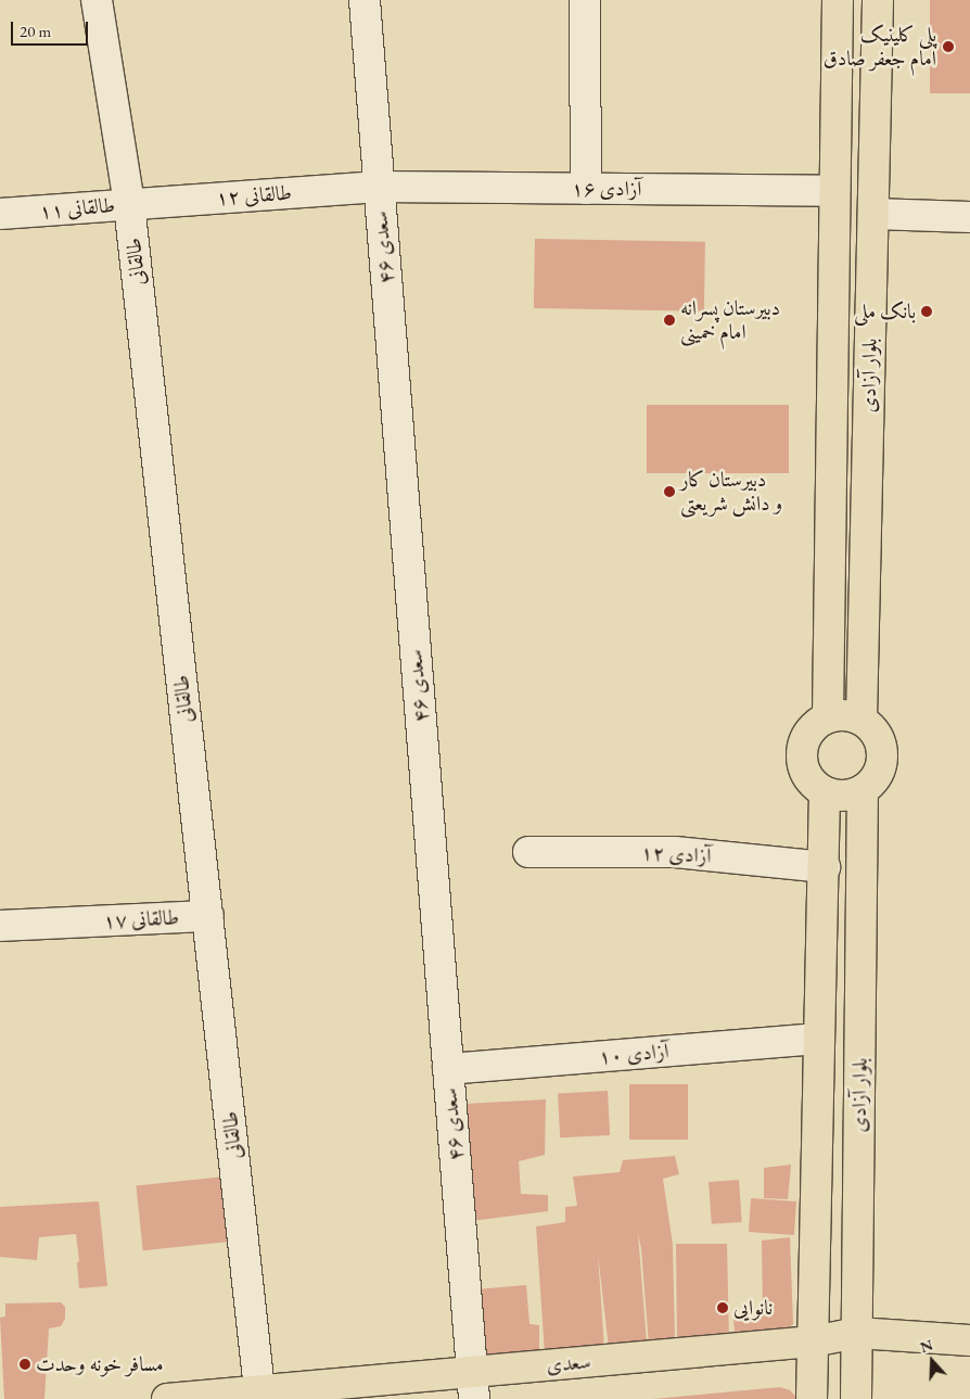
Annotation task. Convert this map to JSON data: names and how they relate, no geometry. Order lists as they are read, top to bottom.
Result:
{
  "streets": {
    "main road": ["بلوار آزادی", "سعدی"],
    "street": [
      "آزادی ۱۶",
      "طالقانی ۱۲",
      "طالقانی ۱۱",
      "سعدی ۴۶",
      "طالقانی",
      "آزادی ۱۲",
      "طالقانی ۱۷",
      "آزادی ۱۰"
    ]
  },
  "crossings": [
    ["آزادی ۱۶", "طالقانی ۱۲"],
    ["آزادی ۱۶", "سعدی ۴۶"],
    ["آزادی ۱۶", "بلوار آزادی"],
    ["طالقانی ۱۲", "طالقانی ۱۱"],
    ["طالقانی ۱۲", "سعدی ۴۶"],
    ["طالقانی ۱۲", "طالقانی"],
    ["طالقانی ۱۱", "طالقانی"],
    ["سعدی ۴۶", "آزادی ۱۰"],
    ["سعدی ۴۶", "سعدی"],
    ["طالقانی", "طالقانی ۱۷"],
    ["طالقانی", "سعدی"],
    ["بلوار آزادی", "آزادی ۱۲"],
    ["بلوار آزادی", "آزادی ۱۰"],
    ["بلوار آزادی", "سعدی"]
  ],
  "places": [
    "پلی کلینیک امام جعفر صادق",
    "بانک ملی",
    "دبیرستان پسرانه امام خمینی",
    "دبیرستان کار و دانش شریعتی",
    "نانوایی",
    "مسافر خونه وحدت"
  ],
  "scale_bar": "20 m",
  "north": "top"
}
